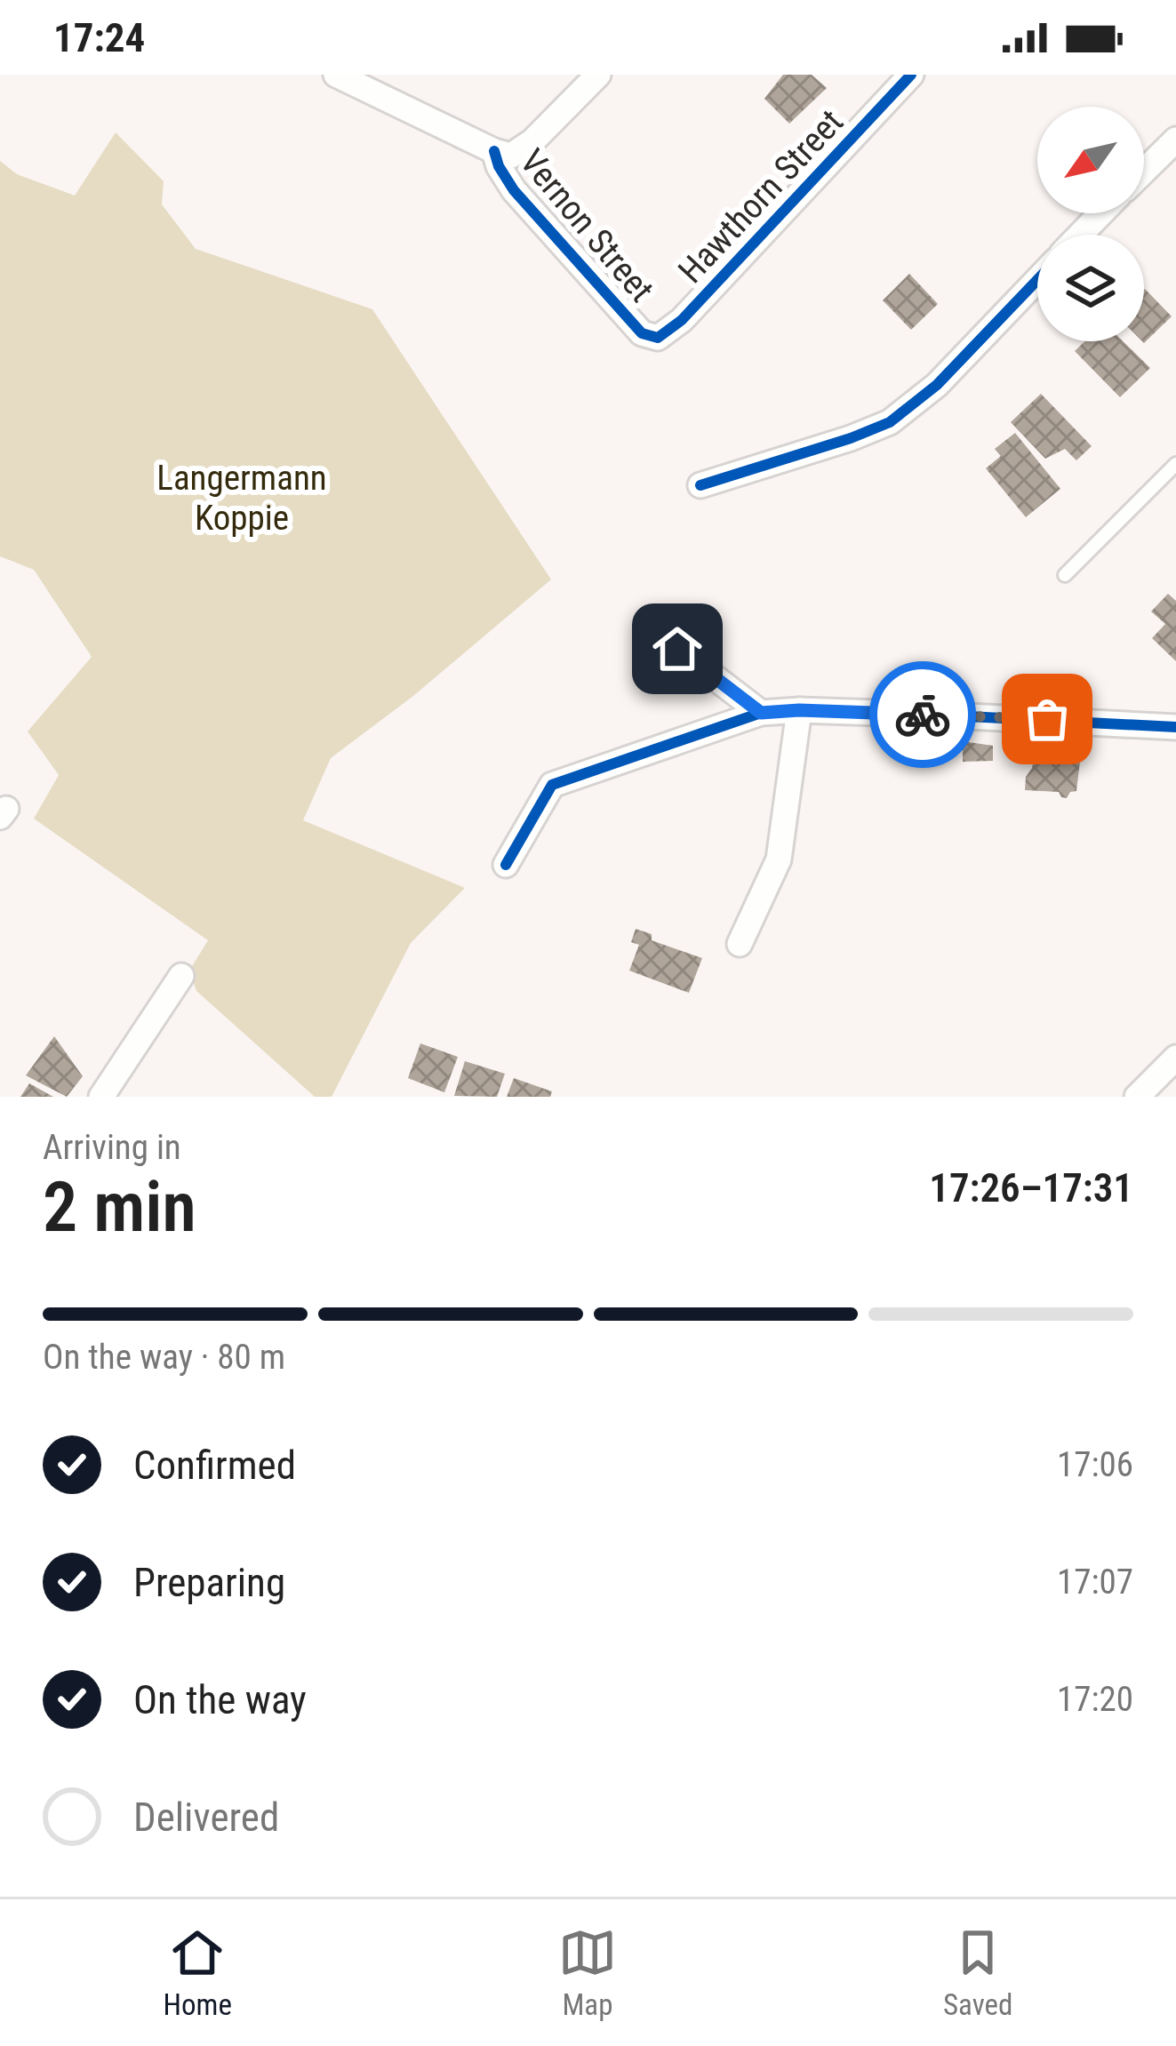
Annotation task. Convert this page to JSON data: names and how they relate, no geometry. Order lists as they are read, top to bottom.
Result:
{
  "streets": {
    "street": ["Hawthorn Street", "Vernon Street"]
  },
  "crossings": [
    ["Hawthorn Street", "Vernon Street"]
  ],
  "parks": ["Langermann Koppie"],
  "north": "bottom left",
  "page": {
    "status": "17:24",
    "heading": ["2 min", "Arriving in", "17:26–17:31"],
    "bar": "On the way · 80 m",
    "list": [
      ["Confirmed", "17:06"],
      ["Preparing", "17:07"],
      ["On the way", "17:20"],
      "Delivered"
    ],
    "tabs": ["Home", "Map", "Saved"]
  }
}
